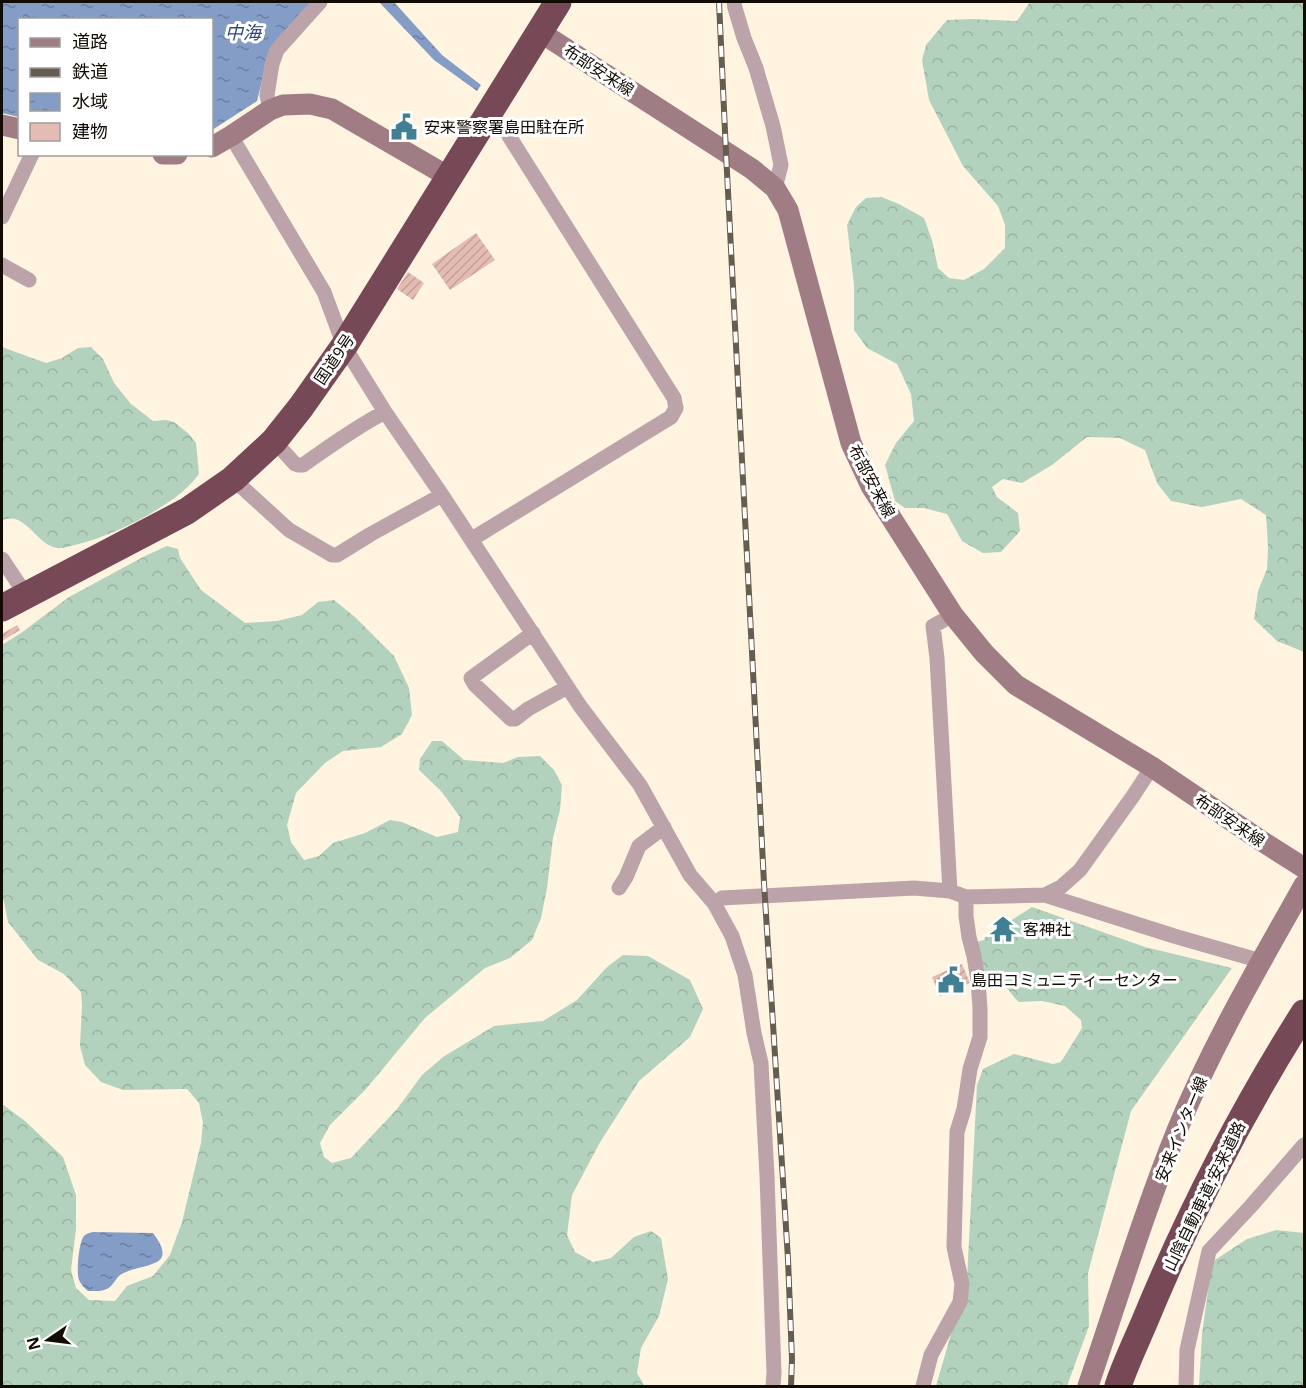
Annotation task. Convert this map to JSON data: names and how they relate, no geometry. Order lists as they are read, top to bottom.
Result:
{
  "streets": {
    "highway": ["国道9号", "山陰自動車道;安来道路"],
    "main road": ["布部安来線", "安来インター線"]
  },
  "crossings": [
    ["布部安来線", "国道9号"]
  ],
  "water": ["中海"],
  "places": {
    "public building": ["安来警察署島田駐在所", "島田コミュニティーセンター"],
    "temple": ["客神社"]
  },
  "legend": [
    "道路",
    "鉄道",
    "水域",
    "建物"
  ],
  "north": "left"
}
